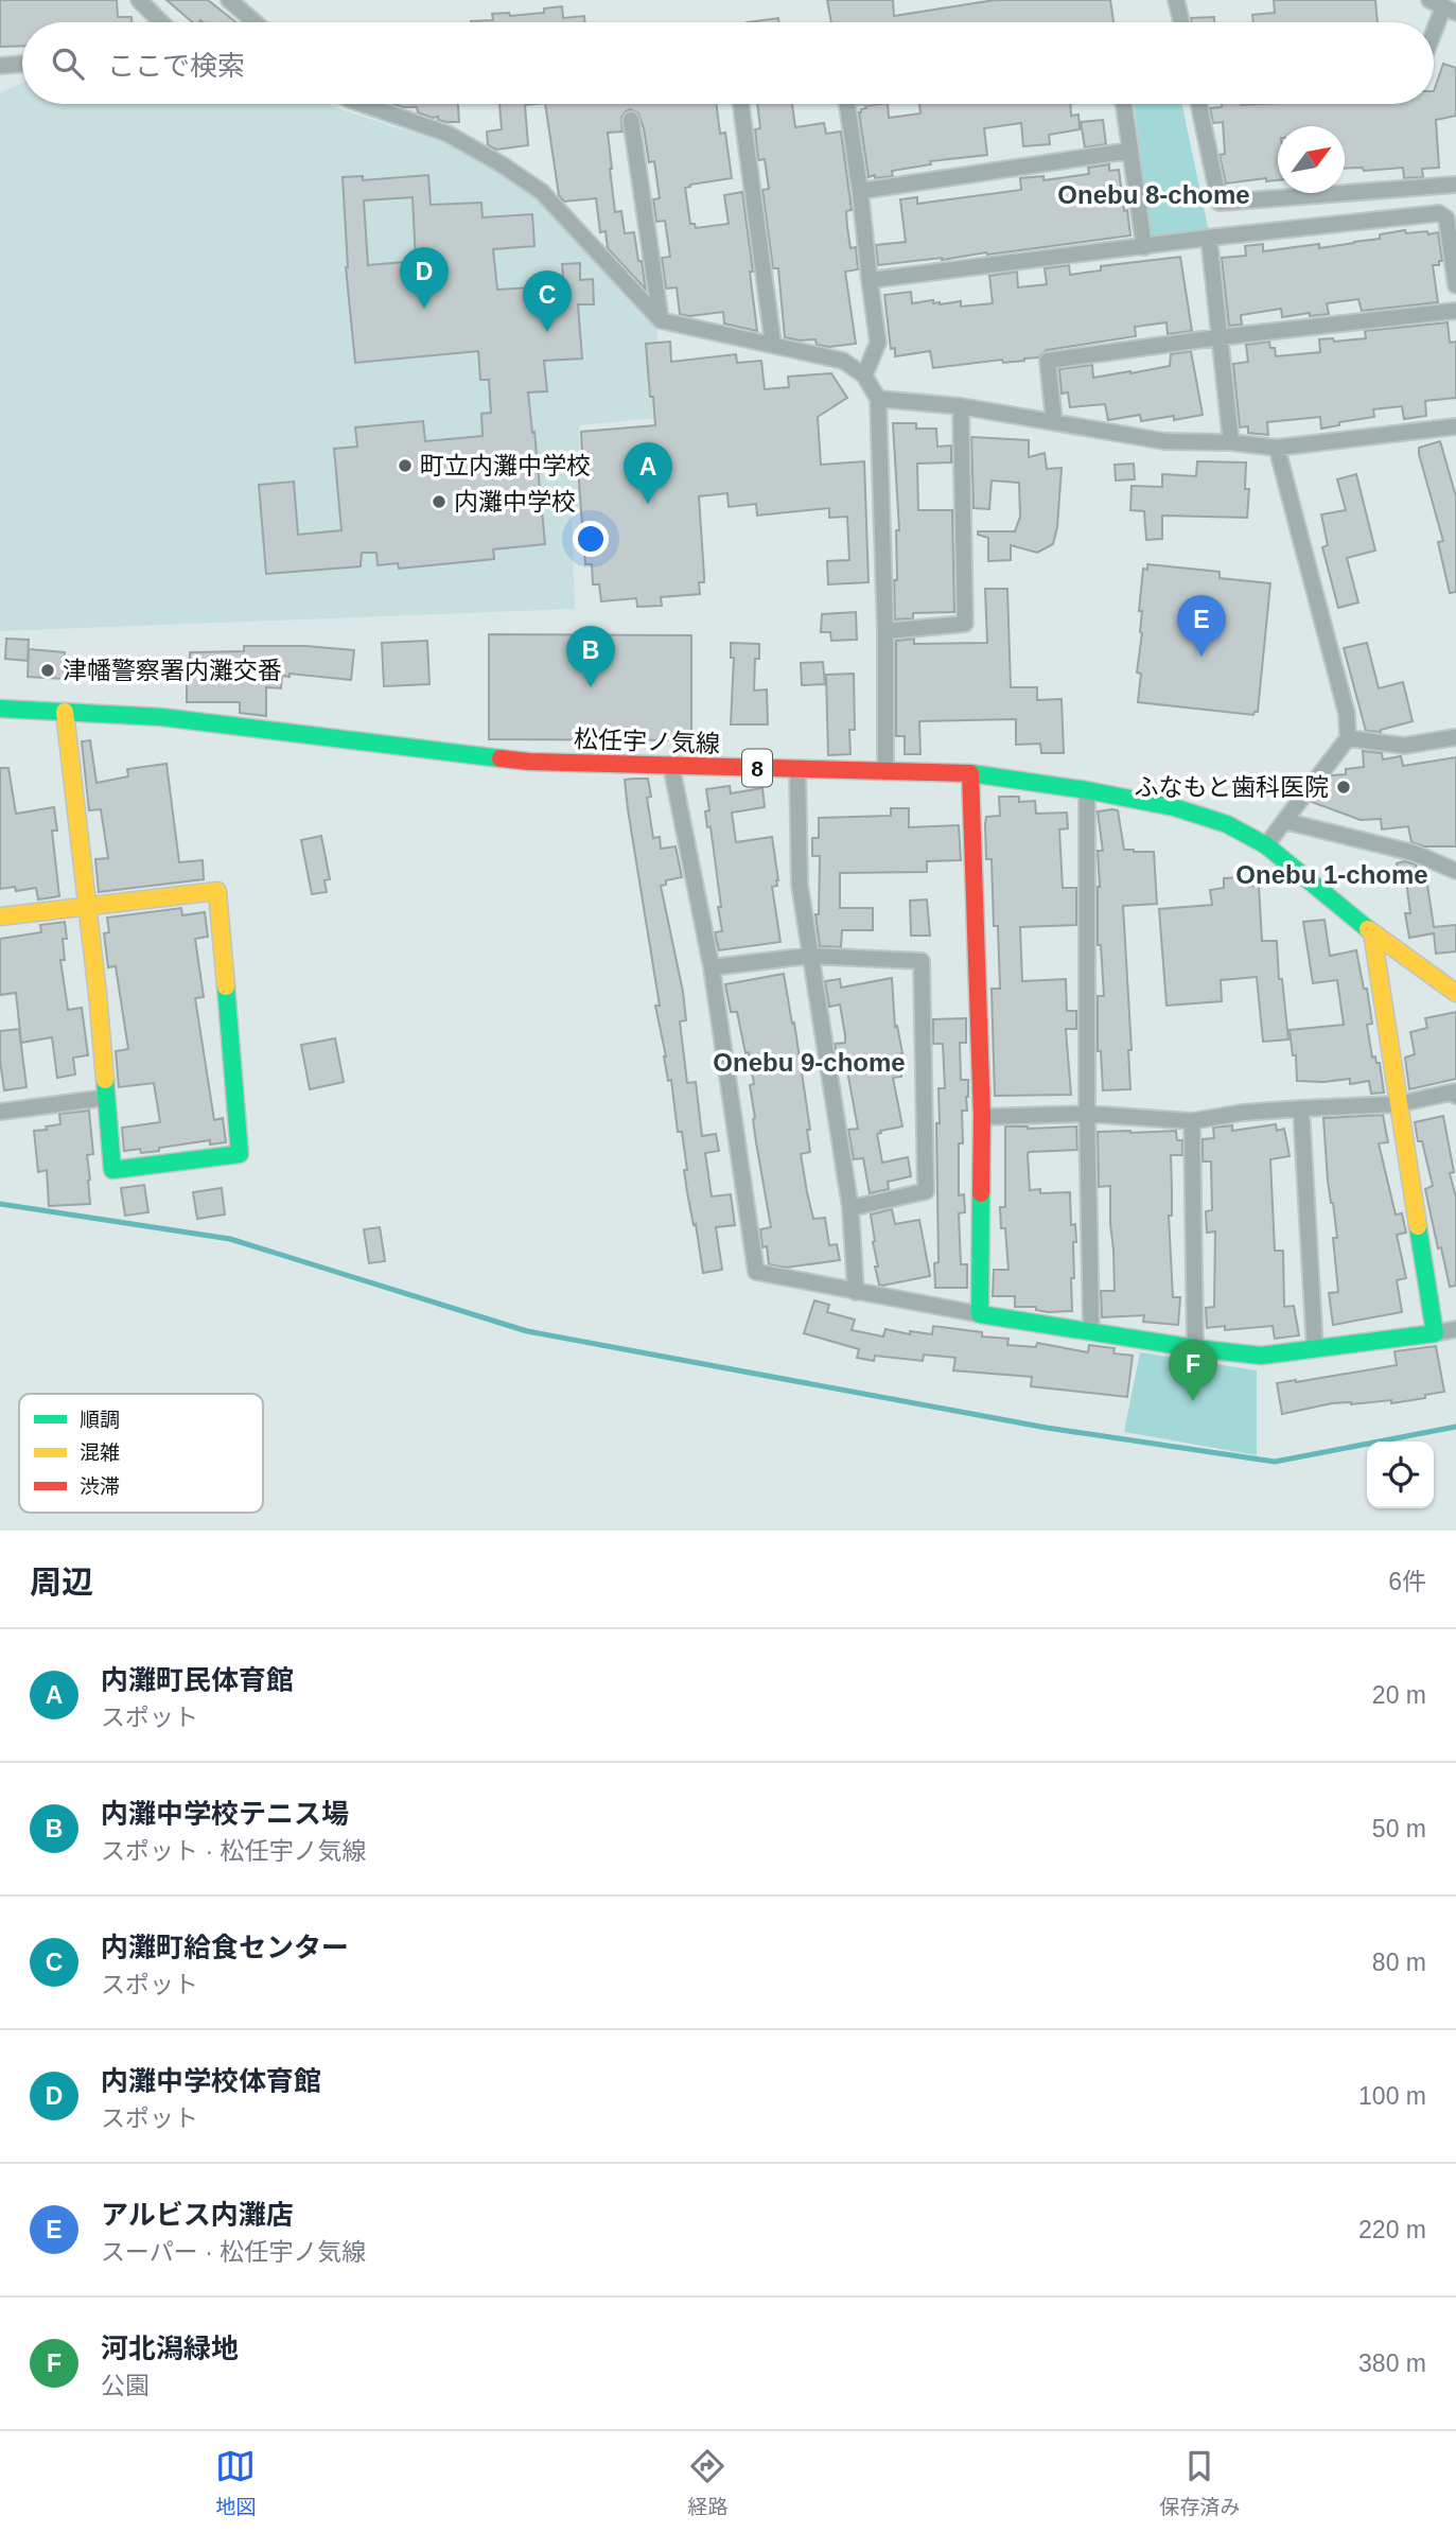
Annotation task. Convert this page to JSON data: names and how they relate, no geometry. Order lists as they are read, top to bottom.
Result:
{
  "streets": {
    "street": ["松任宇ノ気線", "8"]
  },
  "districts": ["Onebu 8-chome", "Onebu 1-chome", "Onebu 9-chome"],
  "places": [
    "町立内灘中学校",
    "内灘中学校",
    "津幡警察署内灘交番",
    "ふなもと歯科医院"
  ],
  "legend": ["順調", "混雑", "渋滞"],
  "north": "top right",
  "page": {
    "search": "ここで検索",
    "pins": [
      "D",
      "C",
      "A",
      "E",
      "B",
      "F"
    ],
    "heading": ["周辺", "6件"],
    "list": [
      {
        "mark": "A",
        "name": "内灘町民体育館",
        "note": "スポット",
        "value": "20 m"
      },
      {
        "mark": "B",
        "name": "内灘中学校テニス場",
        "note": "スポット · 松任宇ノ気線",
        "value": "50 m"
      },
      {
        "mark": "C",
        "name": "内灘町給食センター",
        "note": "スポット",
        "value": "80 m"
      },
      {
        "mark": "D",
        "name": "内灘中学校体育館",
        "note": "スポット",
        "value": "100 m"
      },
      {
        "mark": "E",
        "name": "アルビス内灘店",
        "note": "スーパー · 松任宇ノ気線",
        "value": "220 m"
      },
      {
        "mark": "F",
        "name": "河北潟緑地",
        "note": "公園",
        "value": "380 m"
      }
    ],
    "nav": ["地図", "経路", "保存済み"]
  }
}
